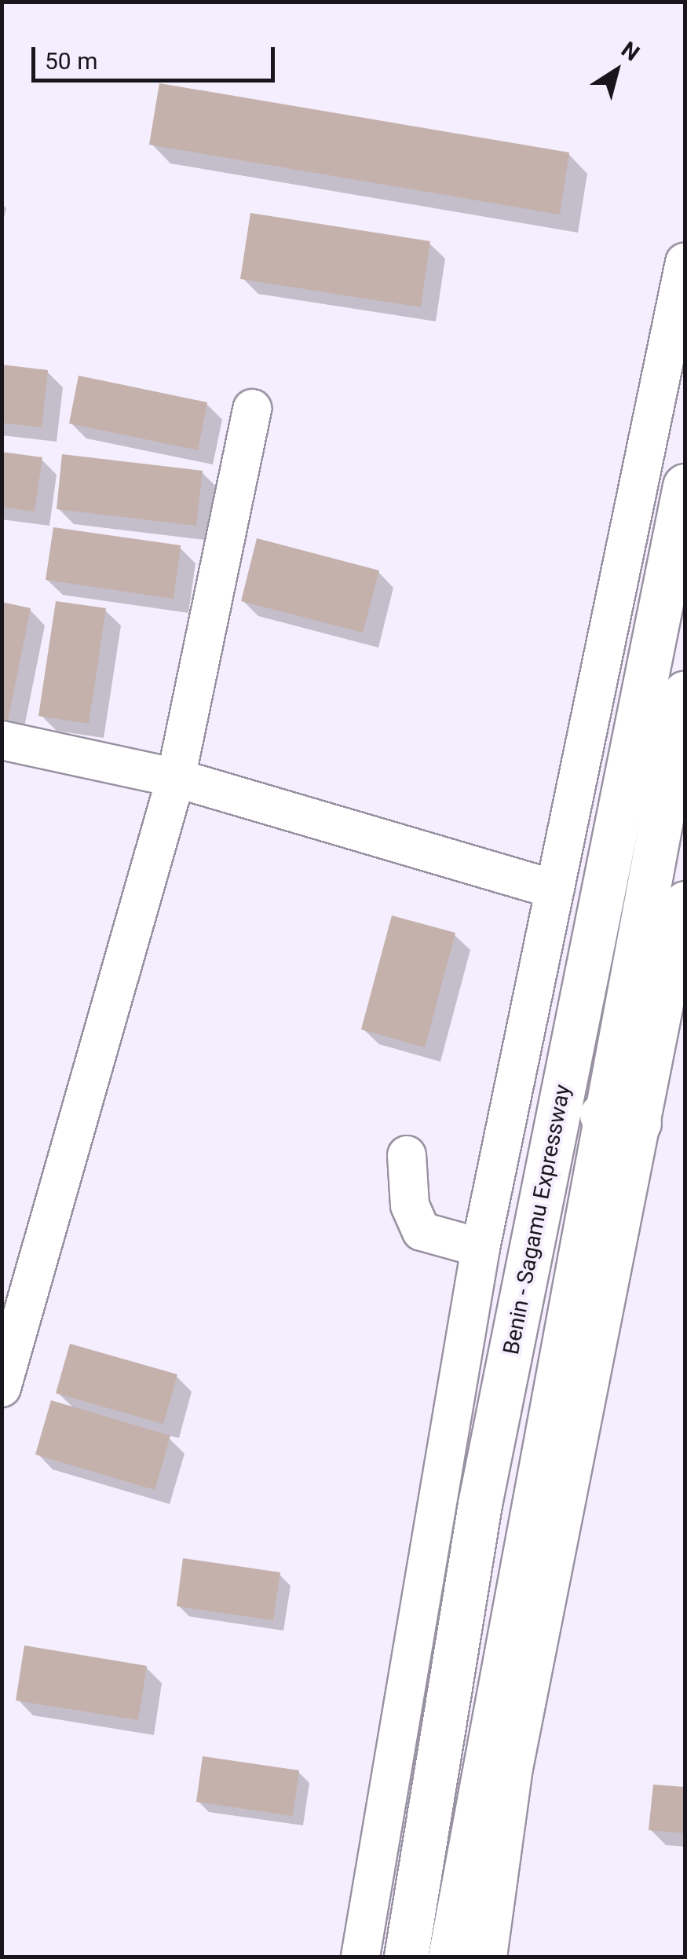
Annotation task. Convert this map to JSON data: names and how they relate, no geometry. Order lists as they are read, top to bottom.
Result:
{
  "streets": {
    "highway": ["Benin - Sagamu Expressway"]
  },
  "scale_bar": "50 m",
  "north": "top right"
}
